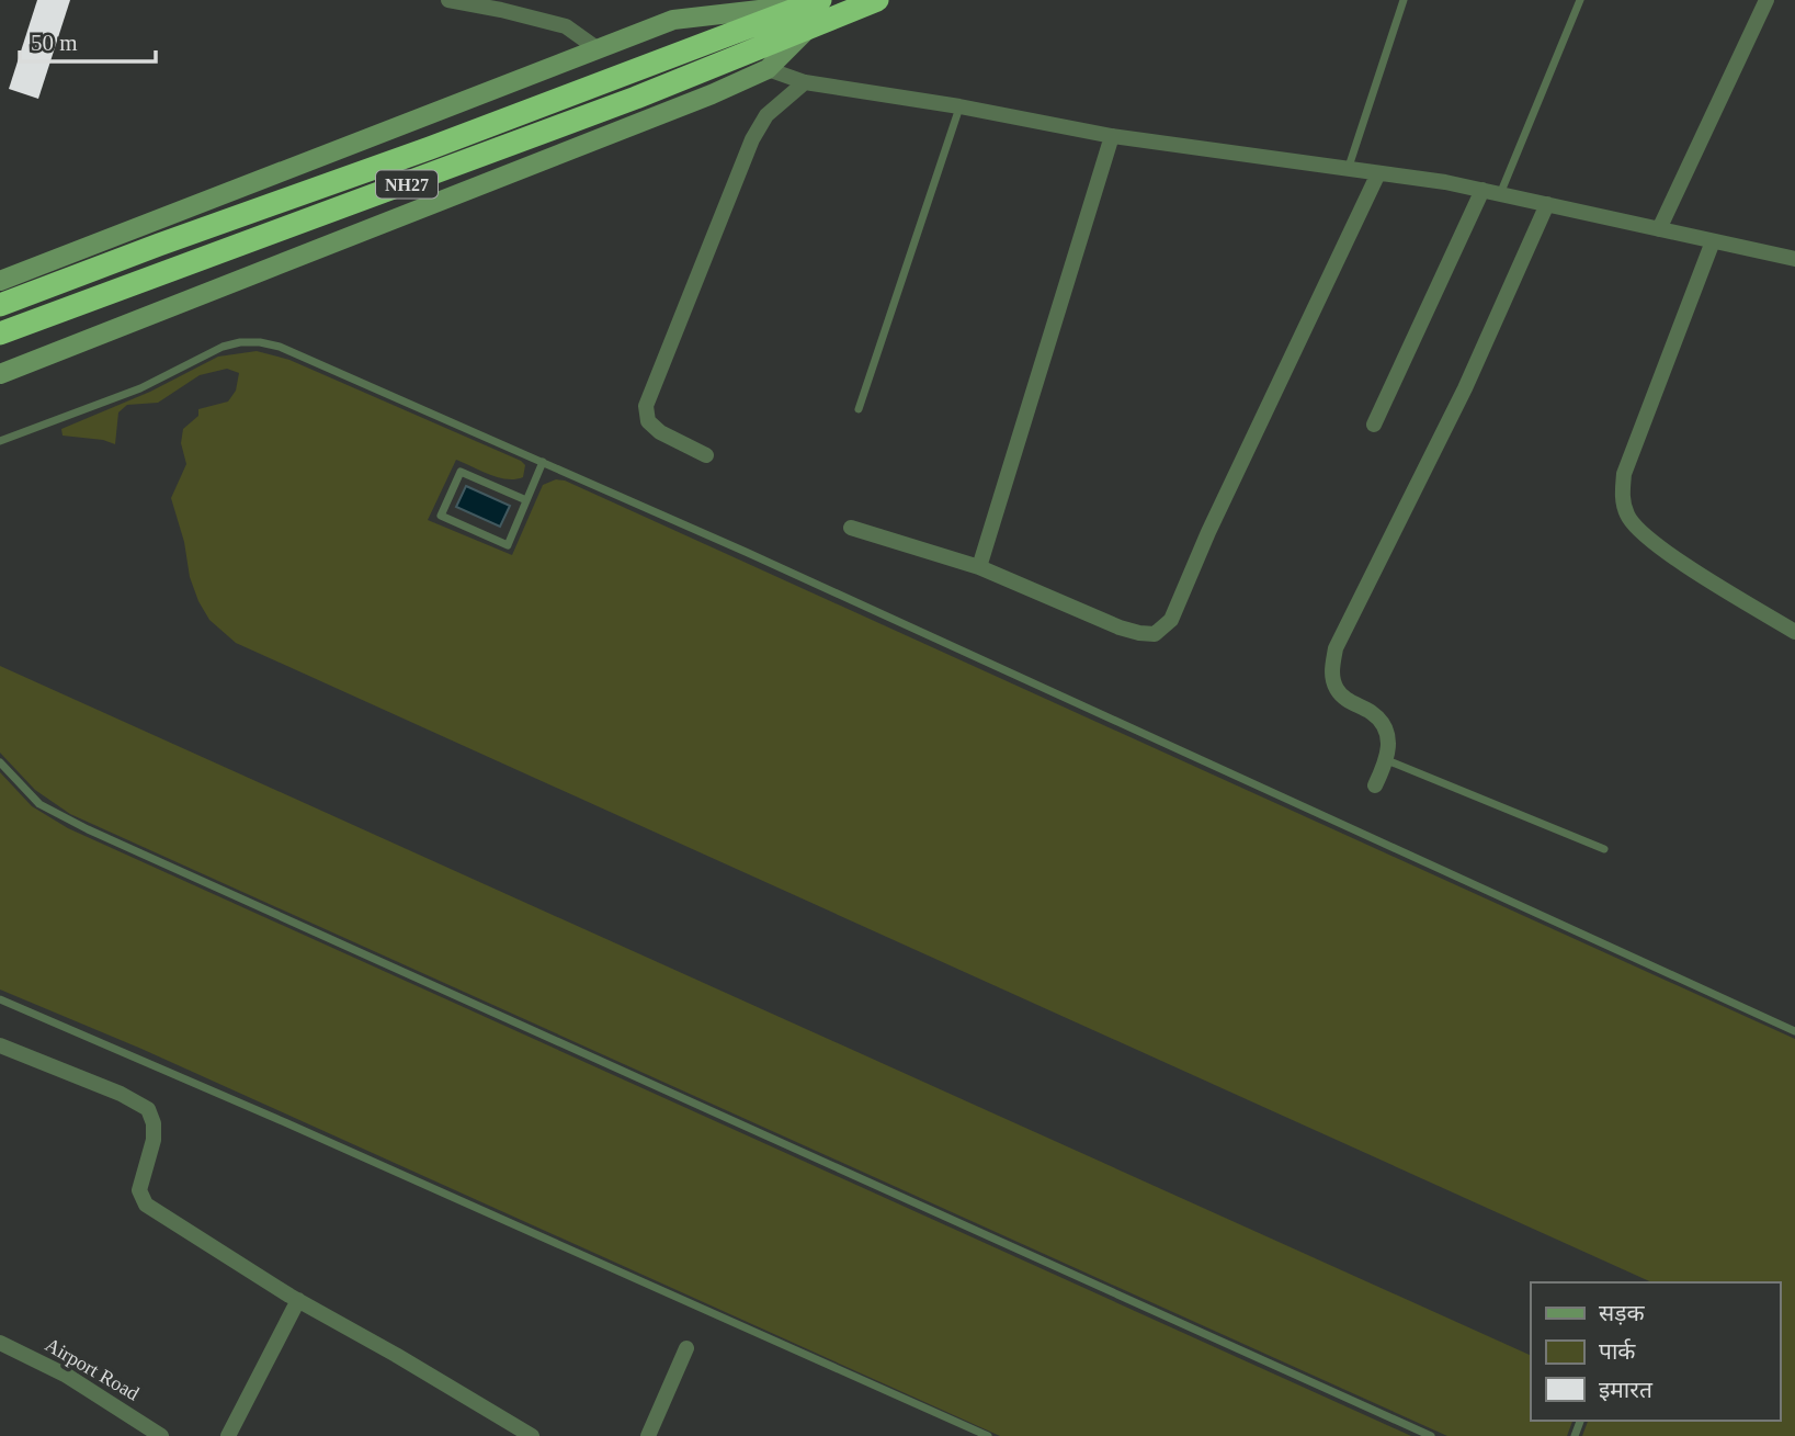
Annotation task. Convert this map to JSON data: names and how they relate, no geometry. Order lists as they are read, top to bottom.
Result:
{
  "streets": {
    "highway": ["NH27"],
    "street": ["Airport Road"]
  },
  "legend": ["सड़क", "पार्क", "इमारत"],
  "scale_bar": "50 m"
}
